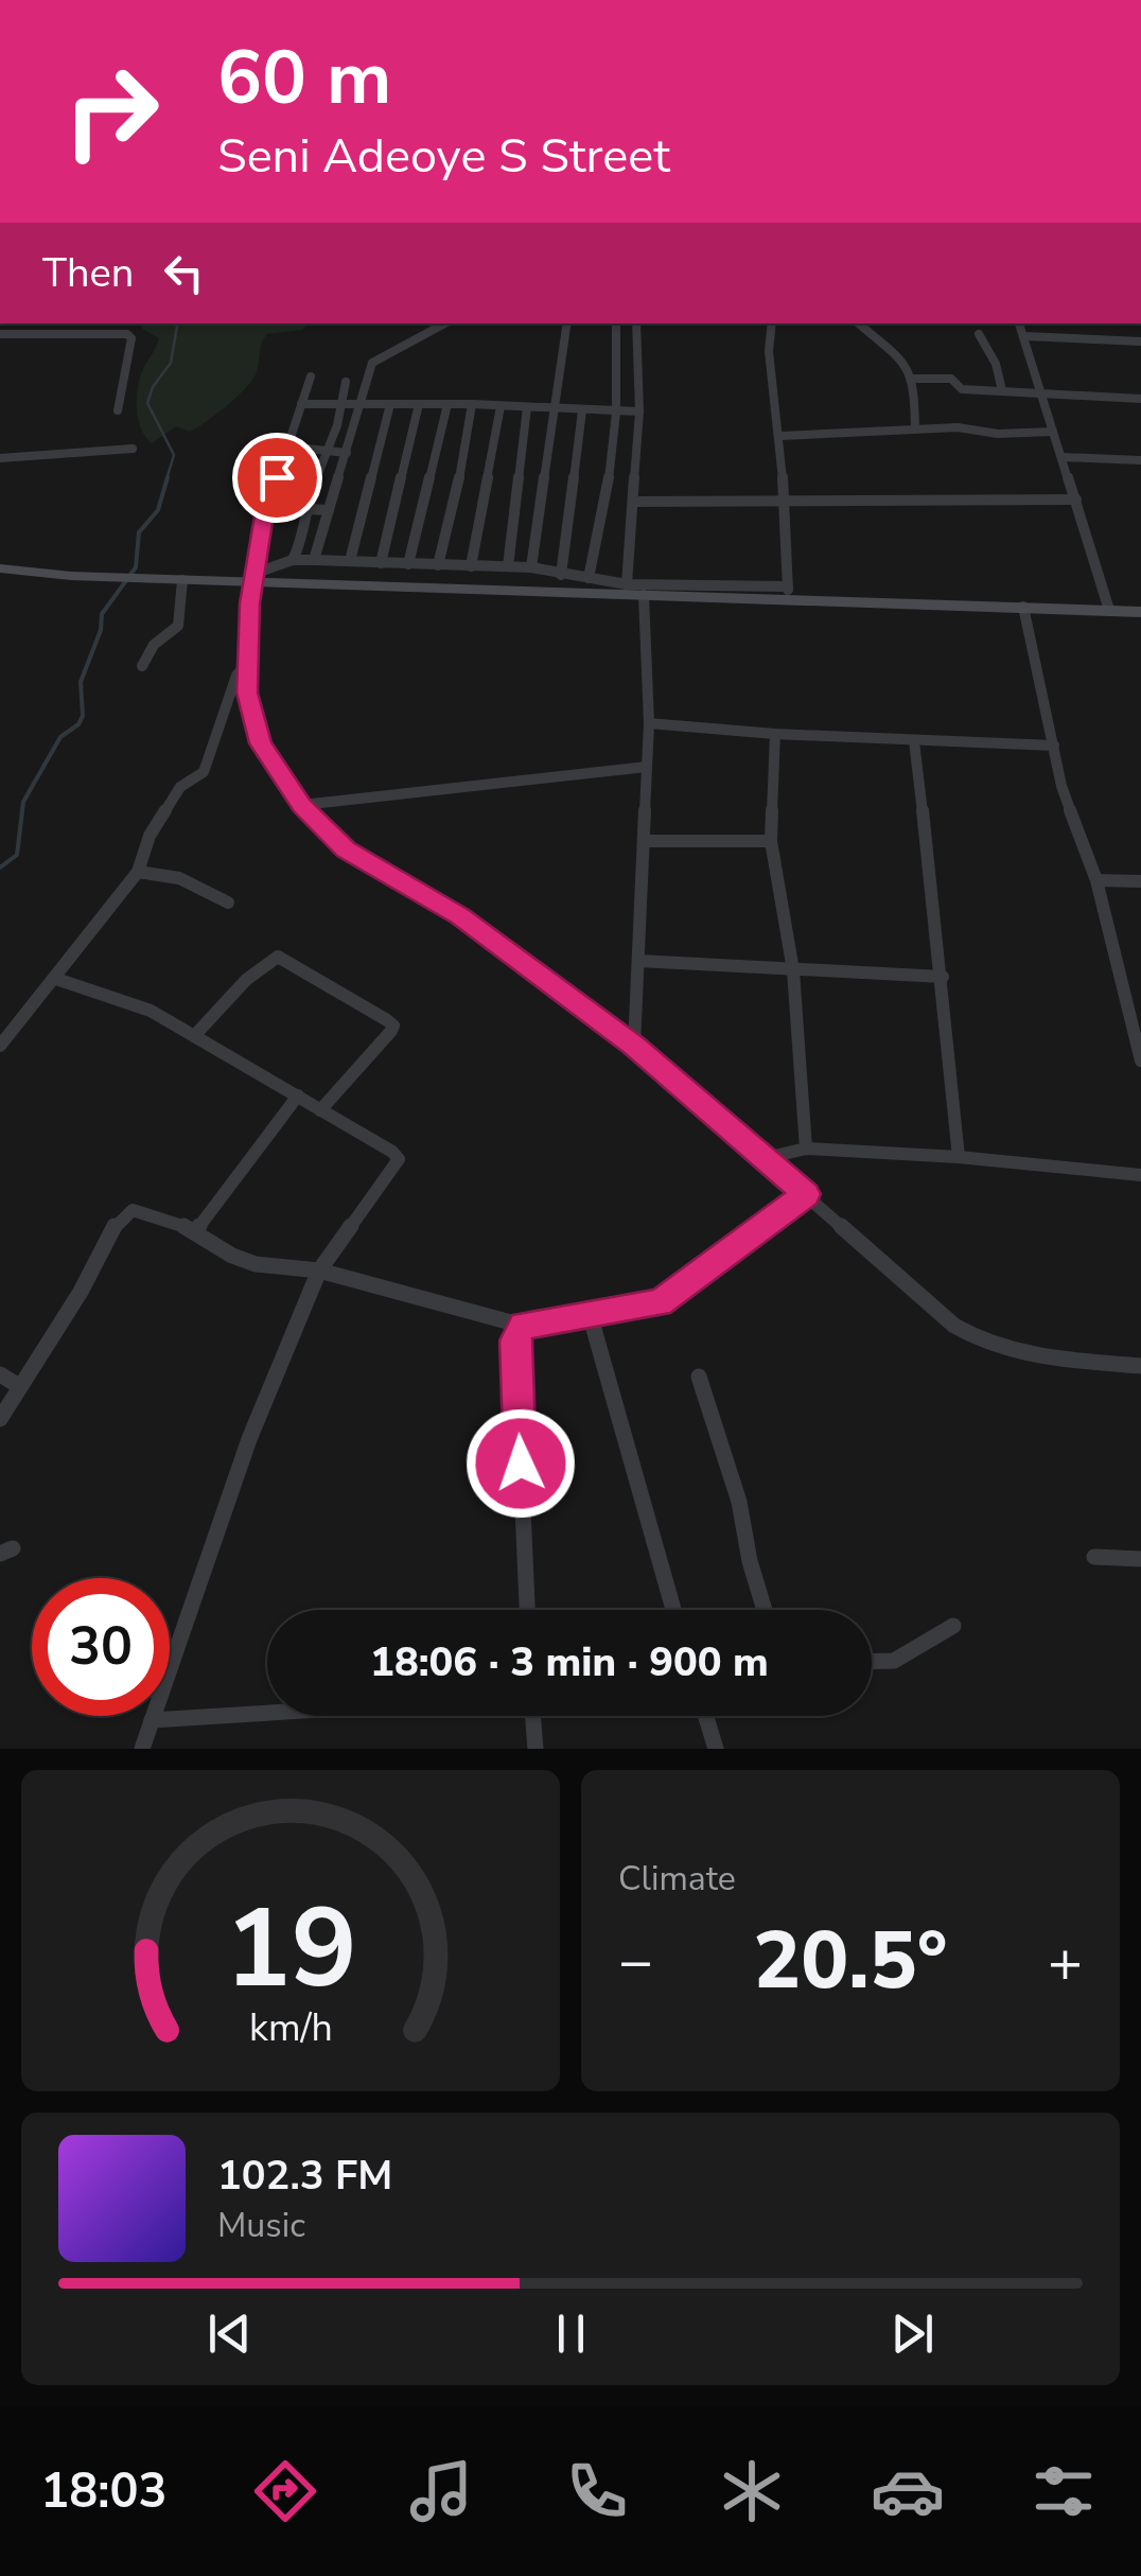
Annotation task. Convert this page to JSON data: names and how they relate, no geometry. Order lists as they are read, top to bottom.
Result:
{
  "page": {
    "turn": ["60 m", "Seni Adeoye S Street"],
    "then": "Then",
    "limit": "30",
    "trip": "18:06 · 3 min · 900 m",
    "tile": "Climate",
    "heat": ["−", "20.5°", "+"],
    "song": ["102.3 FM", "Music"],
    "tabs": "18:03",
    "gauge": ["19", "km/h"]
  }
}
